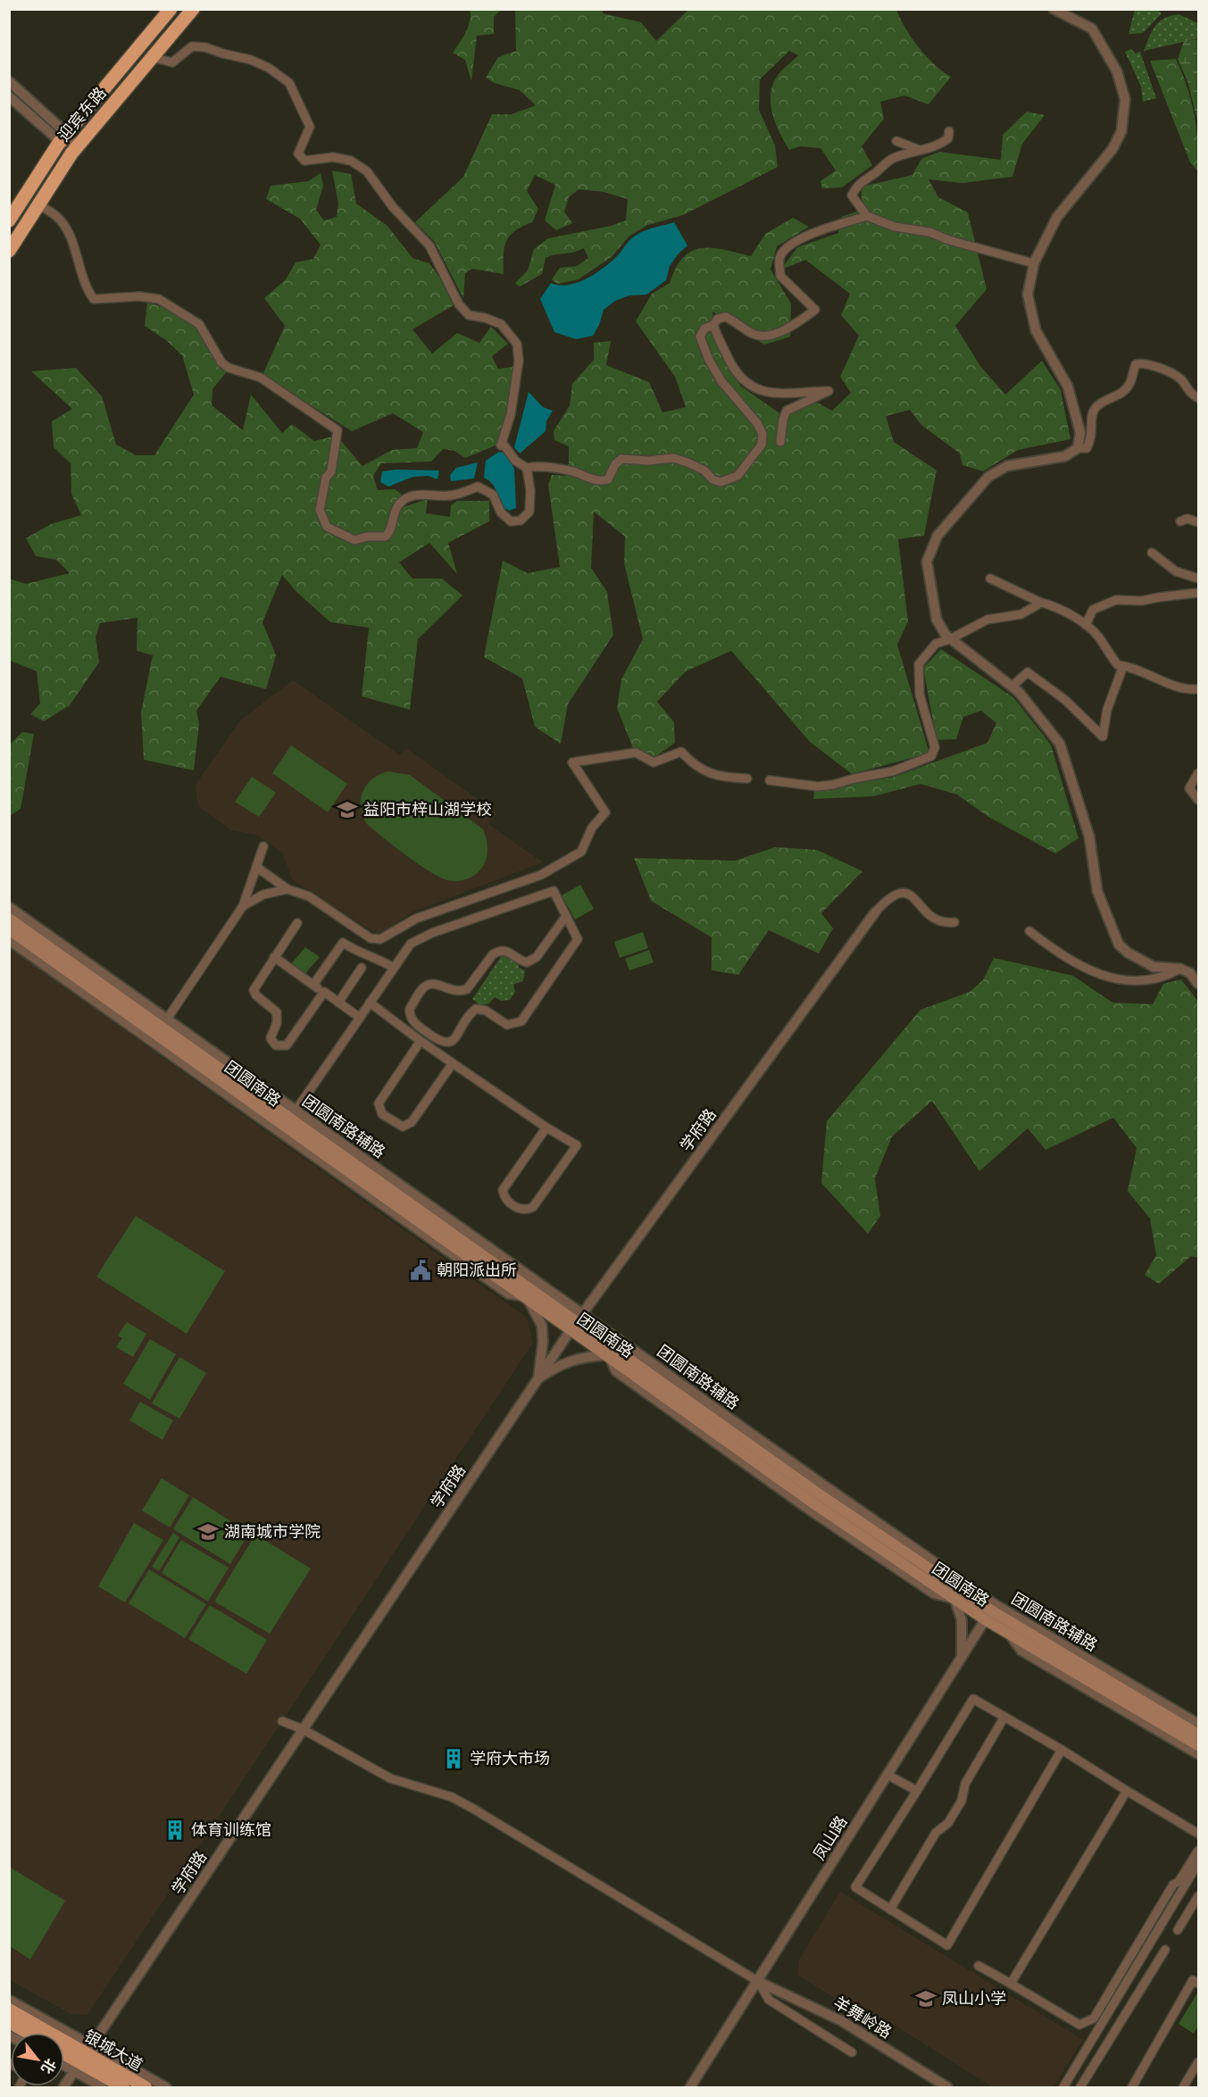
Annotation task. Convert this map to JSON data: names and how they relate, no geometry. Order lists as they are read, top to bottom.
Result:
{
  "streets": {
    "highway": ["迎宾东路"],
    "main road": ["团圆南路", "银城大道"],
    "street": [
      "团圆南路辅路",
      "学府路",
      "凤山路",
      "羊舞岭路"
    ]
  },
  "crossings": [
    ["团圆南路", "团圆南路辅路"],
    ["团圆南路", "学府路"],
    ["团圆南路", "凤山路"],
    ["团圆南路辅路", "凤山路"],
    ["学府路", "银城大道"],
    ["凤山路", "羊舞岭路"]
  ],
  "places": {
    "school or university": ["益阳市梓山湖学校", "湖南城市学院", "凤山小学"],
    "public building": ["朝阳派出所"],
    "building": ["学府大市场", "体育训练馆"]
  },
  "north": "bottom right"
}
